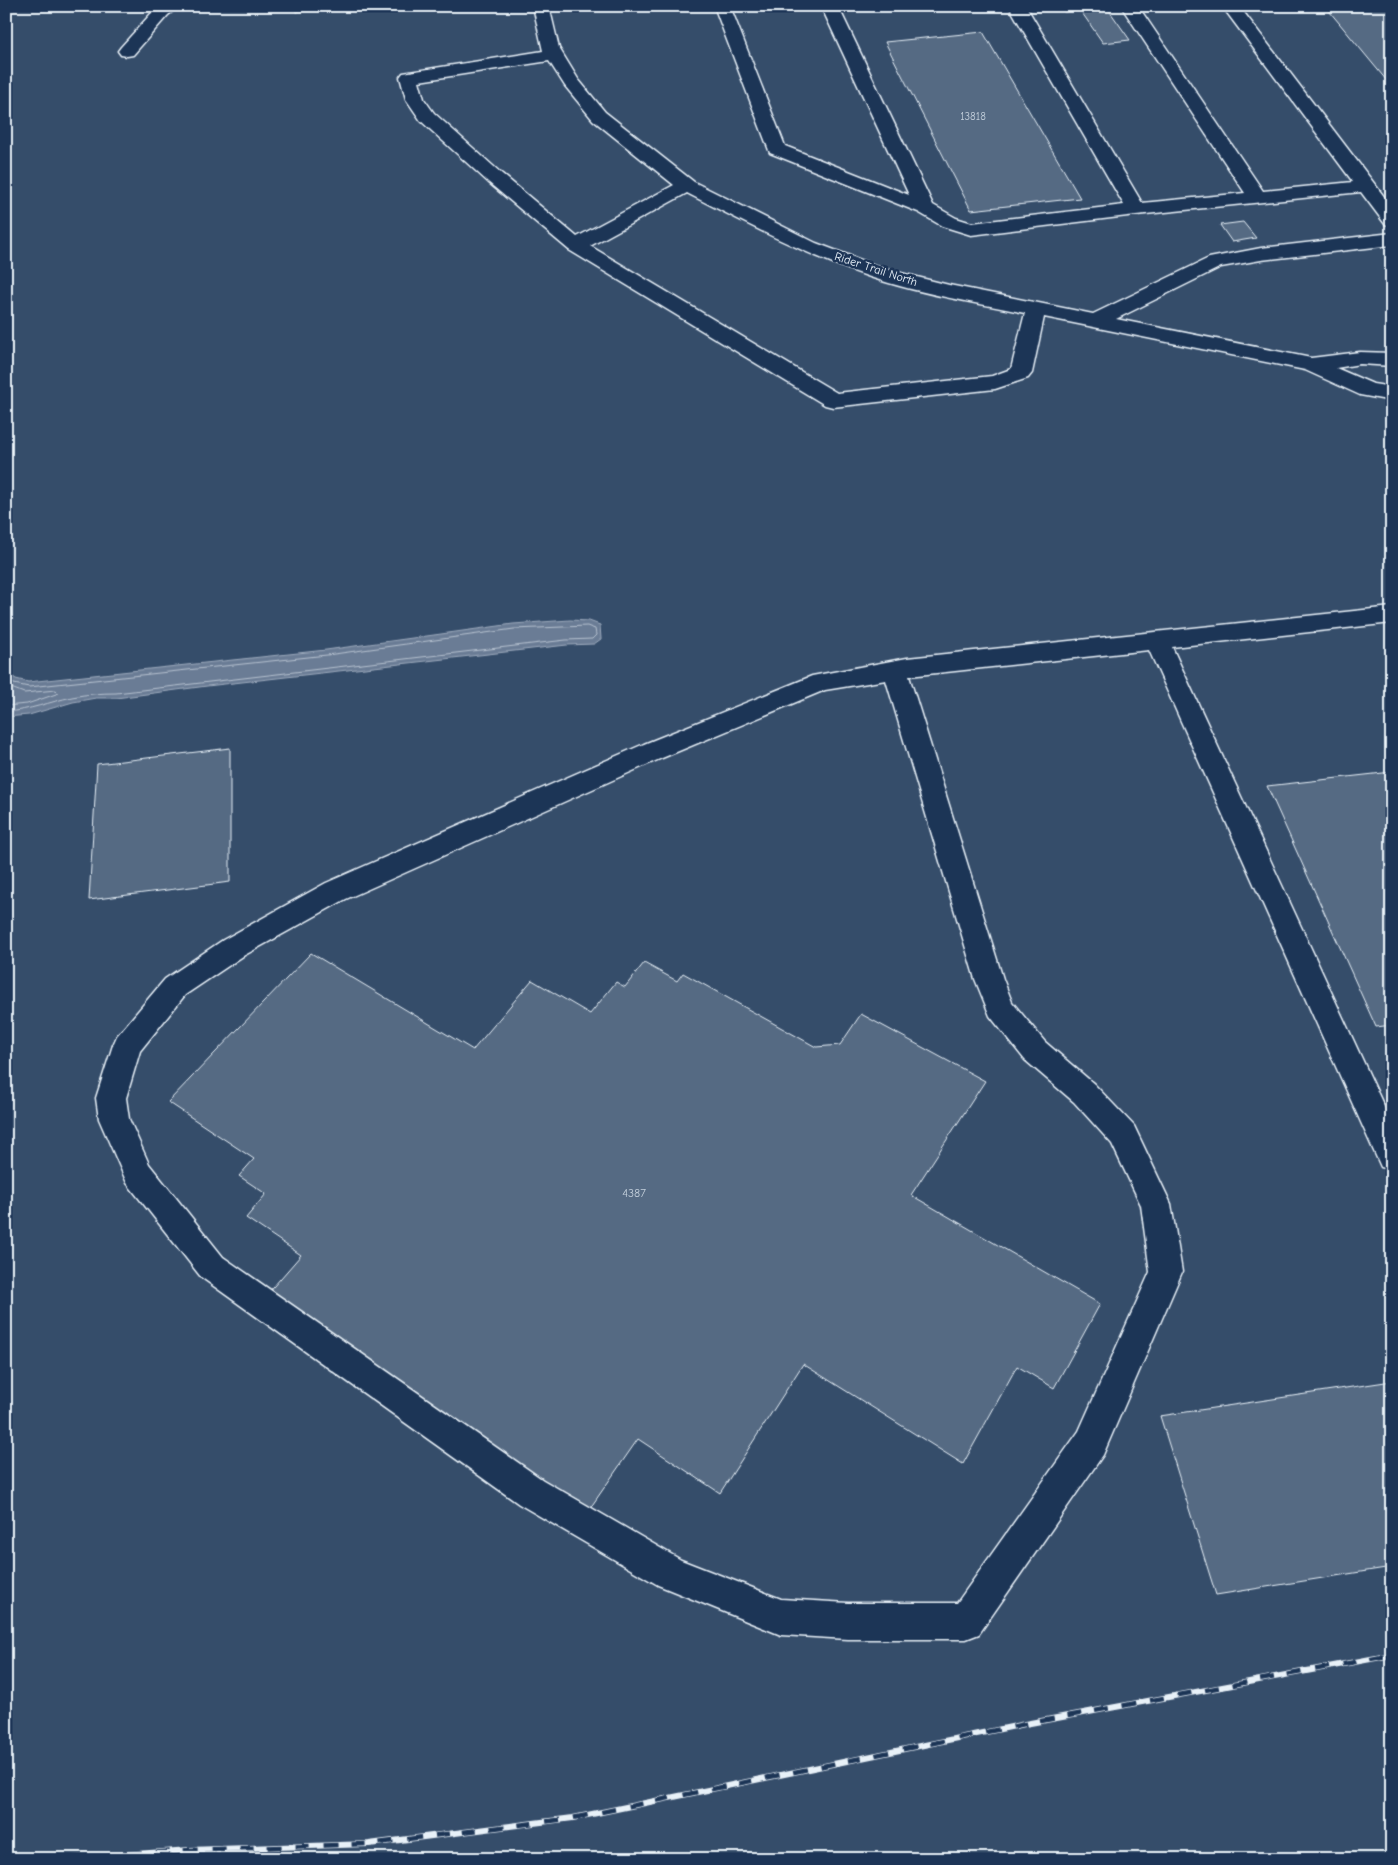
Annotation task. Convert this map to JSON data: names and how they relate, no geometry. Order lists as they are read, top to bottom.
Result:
{
  "streets": {
    "street": ["Rider Trail North"]
  },
  "house_numbers": ["13818", "4387"]
}
